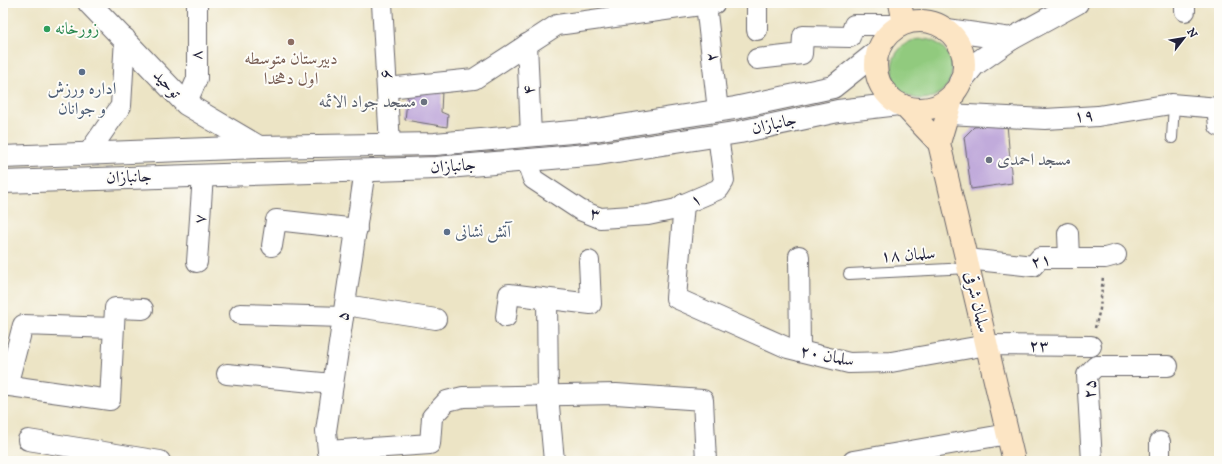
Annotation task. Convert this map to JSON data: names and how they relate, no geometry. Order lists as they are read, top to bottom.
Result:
{
  "streets": {
    "main road": ["سلمان شرقی"],
    "street": [
      "۸",
      "۲",
      "۶",
      "توحید",
      "۴",
      "۱۹",
      "جانبازان",
      "۱",
      "۳",
      "۷",
      "۲۱",
      "۵",
      "۲۳",
      "سلمان ۲۰",
      "۲۵"
    ],
    "lane": ["سلمان ۱۸"]
  },
  "crossings": [
    ["۸", "توحید"],
    ["۲", "جانبازان"],
    ["۶", "جانبازان"],
    ["توحید", "جانبازان"],
    ["۴", "جانبازان"],
    ["جانبازان", "۱"],
    ["جانبازان", "۳"],
    ["جانبازان", "۷"],
    ["جانبازان", "۵"],
    ["۱", "۳"],
    ["۱", "سلمان ۲۰"],
    ["سلمان ۱۸", "۲۱"],
    ["سلمان ۱۸", "سلمان شرقی"],
    ["۲۱", "سلمان شرقی"],
    ["سلمان شرقی", "۲۳"],
    ["سلمان شرقی", "سلمان ۲۰"],
    ["۲۳", "سلمان ۲۰"]
  ],
  "places": [
    "زورخانه",
    "دبیرستان متوسطه اول دهخدا",
    "اداره ورزش و جوانان",
    "مسجد جواد الائمه",
    "مسجد احمدی",
    "آتش نشانی"
  ],
  "north": "top right"
}
